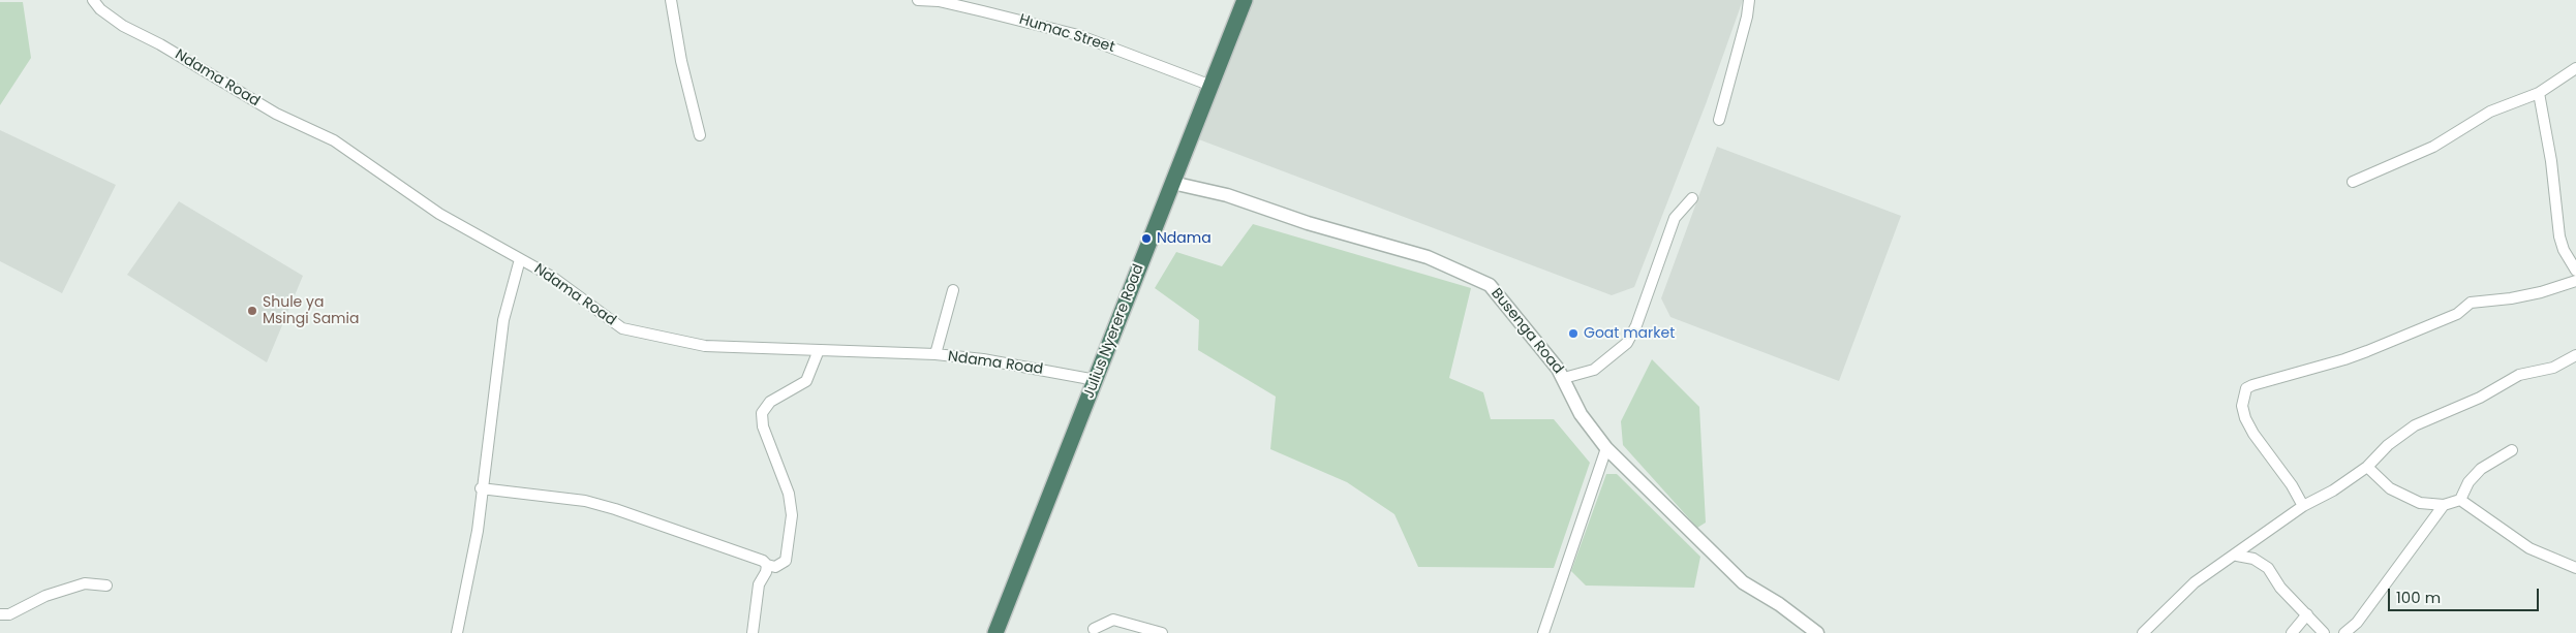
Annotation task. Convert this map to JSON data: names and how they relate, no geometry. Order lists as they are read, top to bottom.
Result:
{
  "streets": {
    "highway": ["Julius Nyerere Road"],
    "street": ["Humac Street", "Ndama Road", "Busenga Road"]
  },
  "crossings": [
    ["Humac Street", "Julius Nyerere Road"],
    ["Ndama Road", "Julius Nyerere Road"],
    ["Julius Nyerere Road", "Busenga Road"]
  ],
  "places": ["Ndama", "Shule ya Msingi Samia", "Goat market"],
  "scale_bar": "100 m"
}
